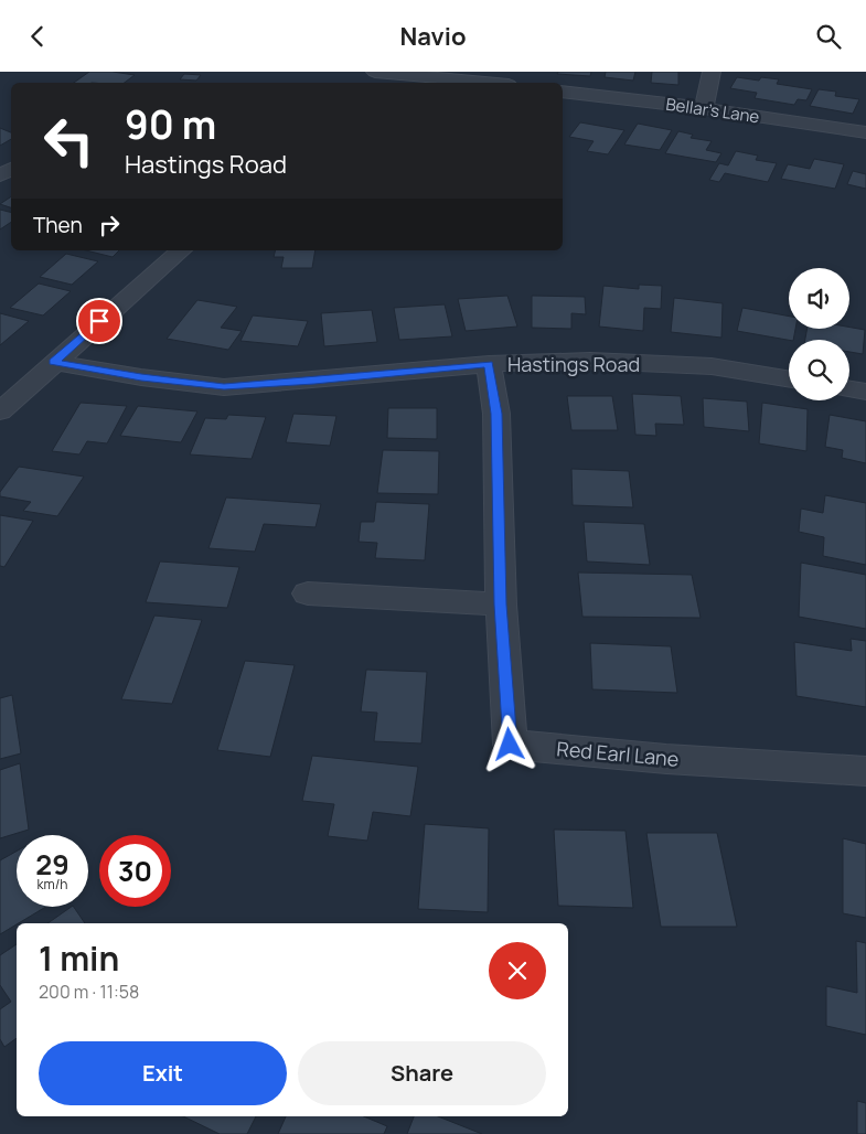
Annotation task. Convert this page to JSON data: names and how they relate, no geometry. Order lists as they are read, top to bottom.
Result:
{
  "streets": {
    "street": ["Bellar's Lane", "Hastings Road", "Red Earl Lane"]
  },
  "crossings": [
    ["Hastings Road", "Red Earl Lane"]
  ],
  "page": {
    "header": "Navio",
    "turn": ["90 m", "Hastings Road"],
    "then": "Then",
    "speed": "29 km/h",
    "limit": "30",
    "heading": ["1 min", "200 m · 11:58"],
    "buttons": ["Exit", "Share"]
  }
}
